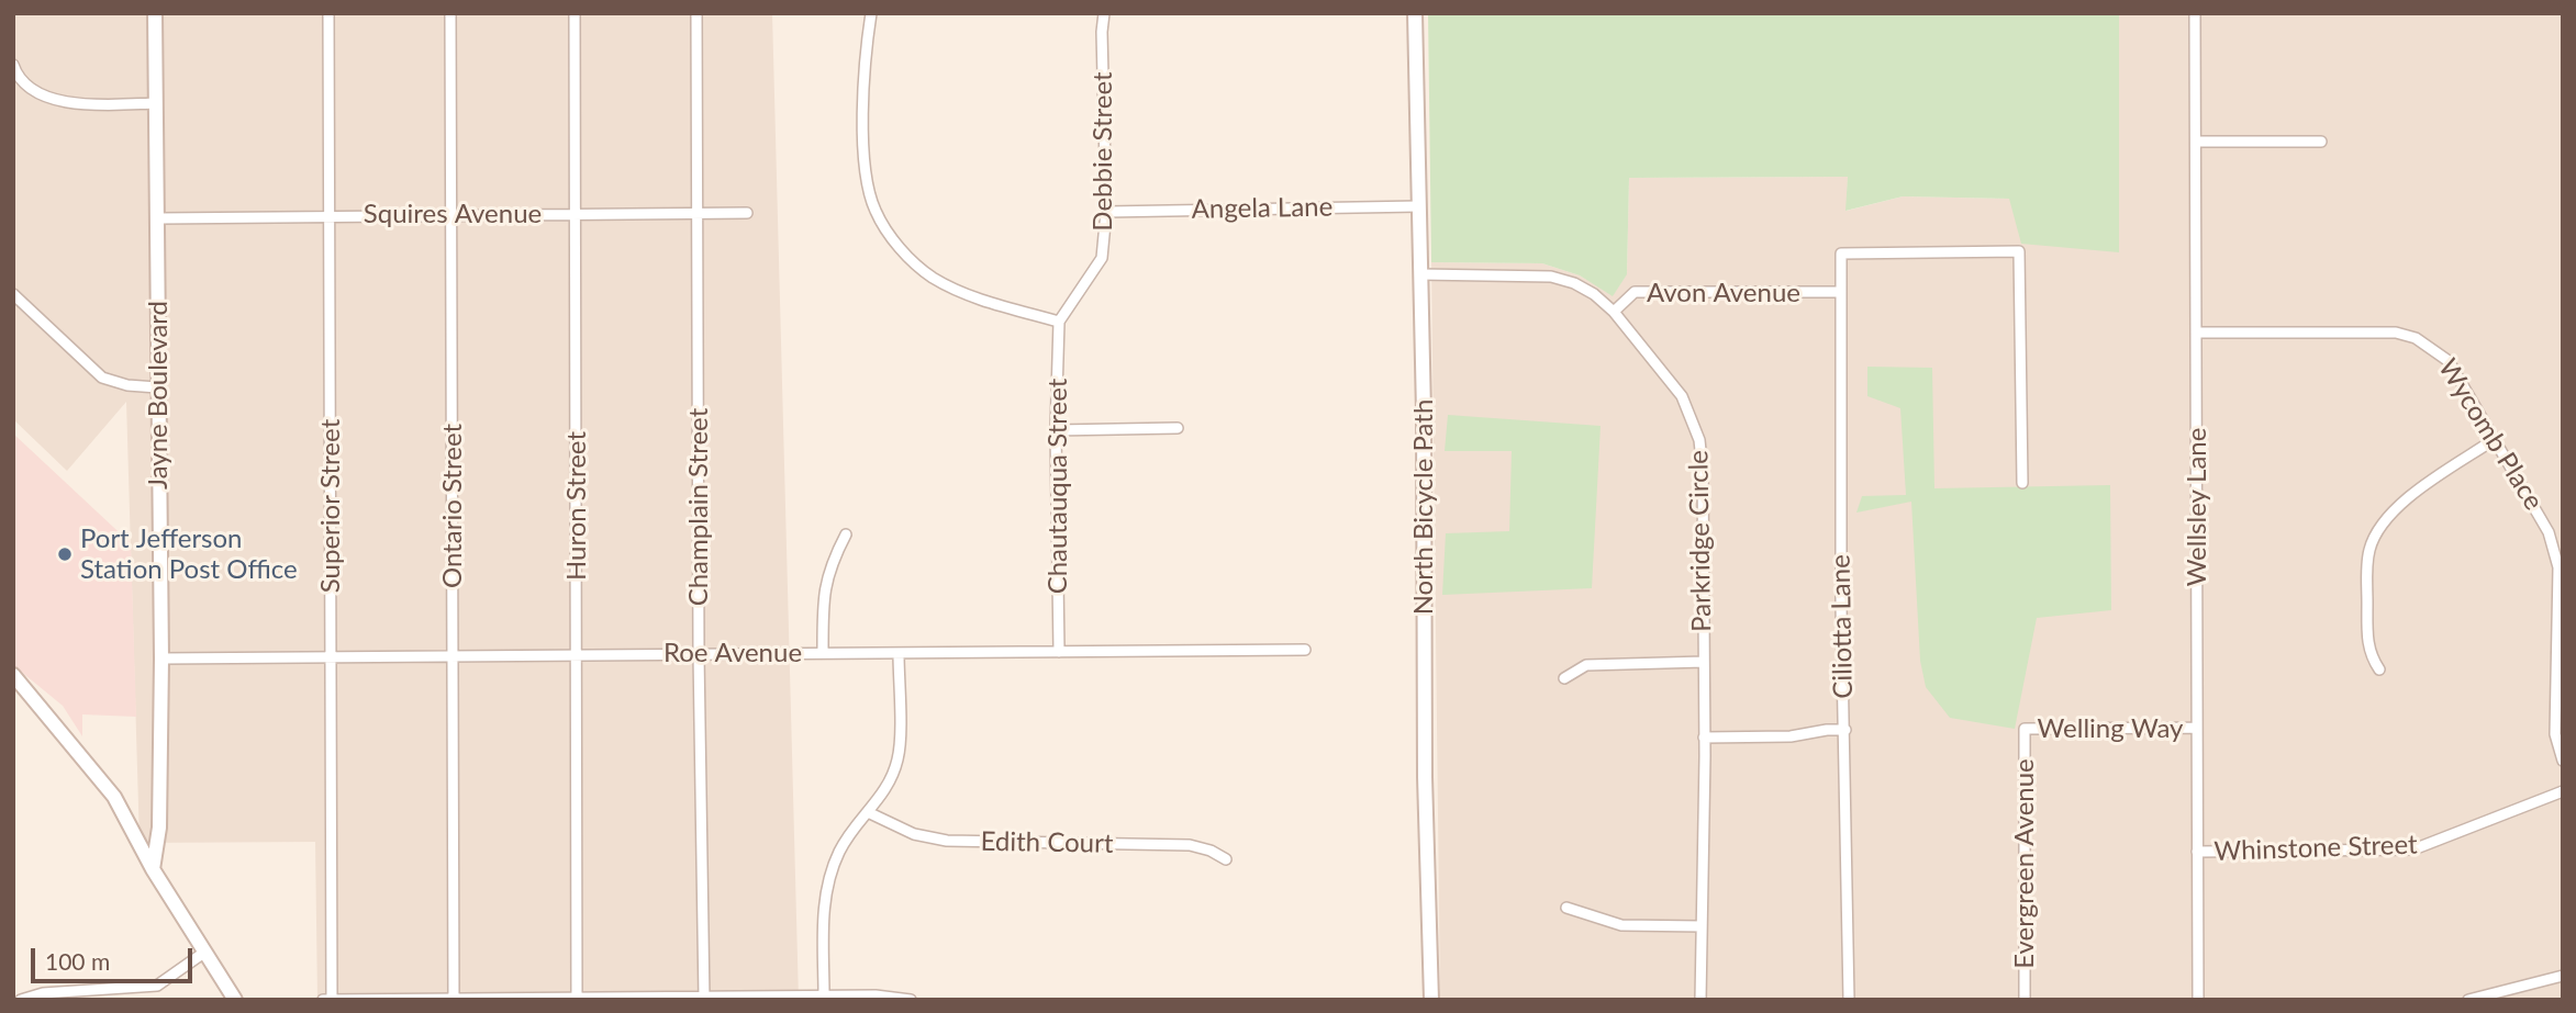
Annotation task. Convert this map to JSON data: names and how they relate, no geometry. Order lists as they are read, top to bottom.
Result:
{
  "streets": {
    "street": [
      "Debbie Street",
      "Angela Lane",
      "Squires Avenue",
      "Avon Avenue",
      "Jayne Boulevard",
      "Wycomb Place",
      "Chautauqua Street",
      "Superior Street",
      "Ontario Street",
      "Huron Street",
      "Champlain Street",
      "North Bicycle Path",
      "Wellsley Lane",
      "Parkridge Circle",
      "Ciliotta Lane",
      "Roe Avenue",
      "Welling Way",
      "Edith Court",
      "Whinstone Street",
      "Evergreen Avenue"
    ]
  },
  "crossings": [
    ["Debbie Street", "Angela Lane"],
    ["Debbie Street", "Chautauqua Street"],
    ["Angela Lane", "North Bicycle Path"],
    ["Squires Avenue", "Jayne Boulevard"],
    ["Squires Avenue", "Superior Street"],
    ["Squires Avenue", "Ontario Street"],
    ["Squires Avenue", "Huron Street"],
    ["Squires Avenue", "Champlain Street"],
    ["Avon Avenue", "Parkridge Circle"],
    ["Avon Avenue", "Ciliotta Lane"],
    ["Jayne Boulevard", "Roe Avenue"],
    ["Wycomb Place", "Wellsley Lane"],
    ["Chautauqua Street", "Roe Avenue"],
    ["Superior Street", "Roe Avenue"],
    ["Ontario Street", "Roe Avenue"],
    ["Huron Street", "Roe Avenue"],
    ["Champlain Street", "Roe Avenue"],
    ["North Bicycle Path", "Parkridge Circle"],
    ["Wellsley Lane", "Welling Way"],
    ["Wellsley Lane", "Whinstone Street"],
    ["Welling Way", "Evergreen Avenue"]
  ],
  "places": ["Port Jefferson Station Post Office"],
  "scale_bar": "100 m"
}
